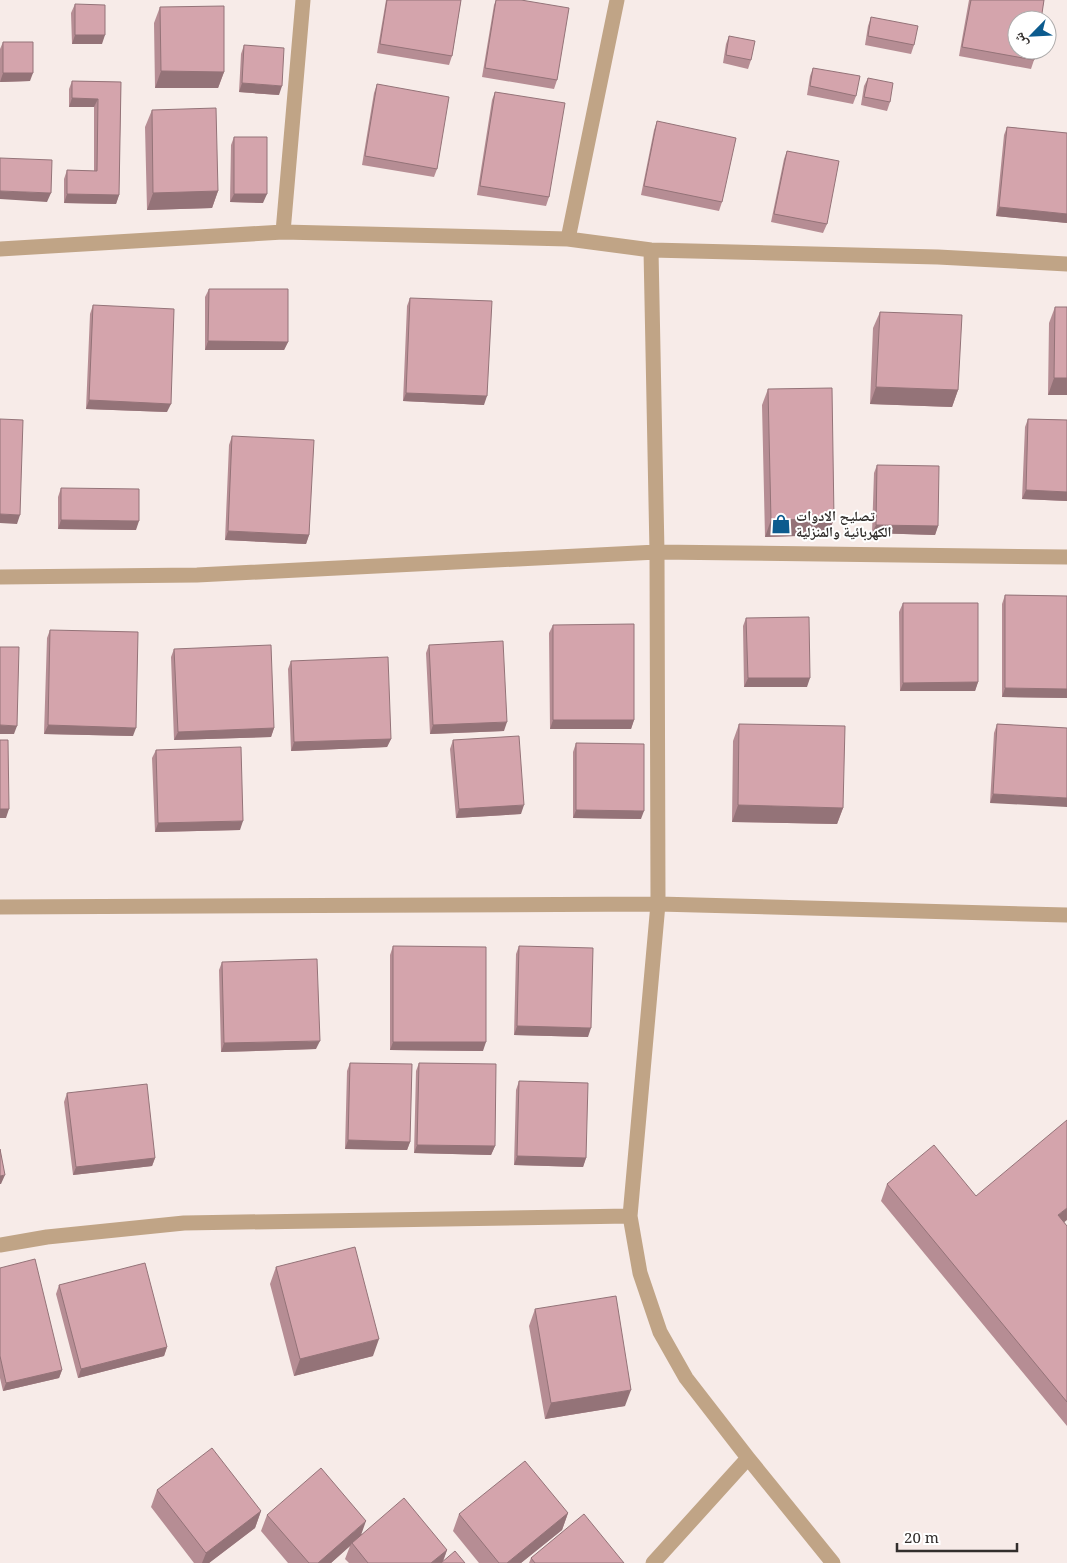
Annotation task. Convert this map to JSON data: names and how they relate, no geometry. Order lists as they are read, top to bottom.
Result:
{
  "places": {
    "shop": ["تصليح الادوات الكهربائية والمنزلية"]
  },
  "scale_bar": "20 m",
  "north": "bottom left"
}
